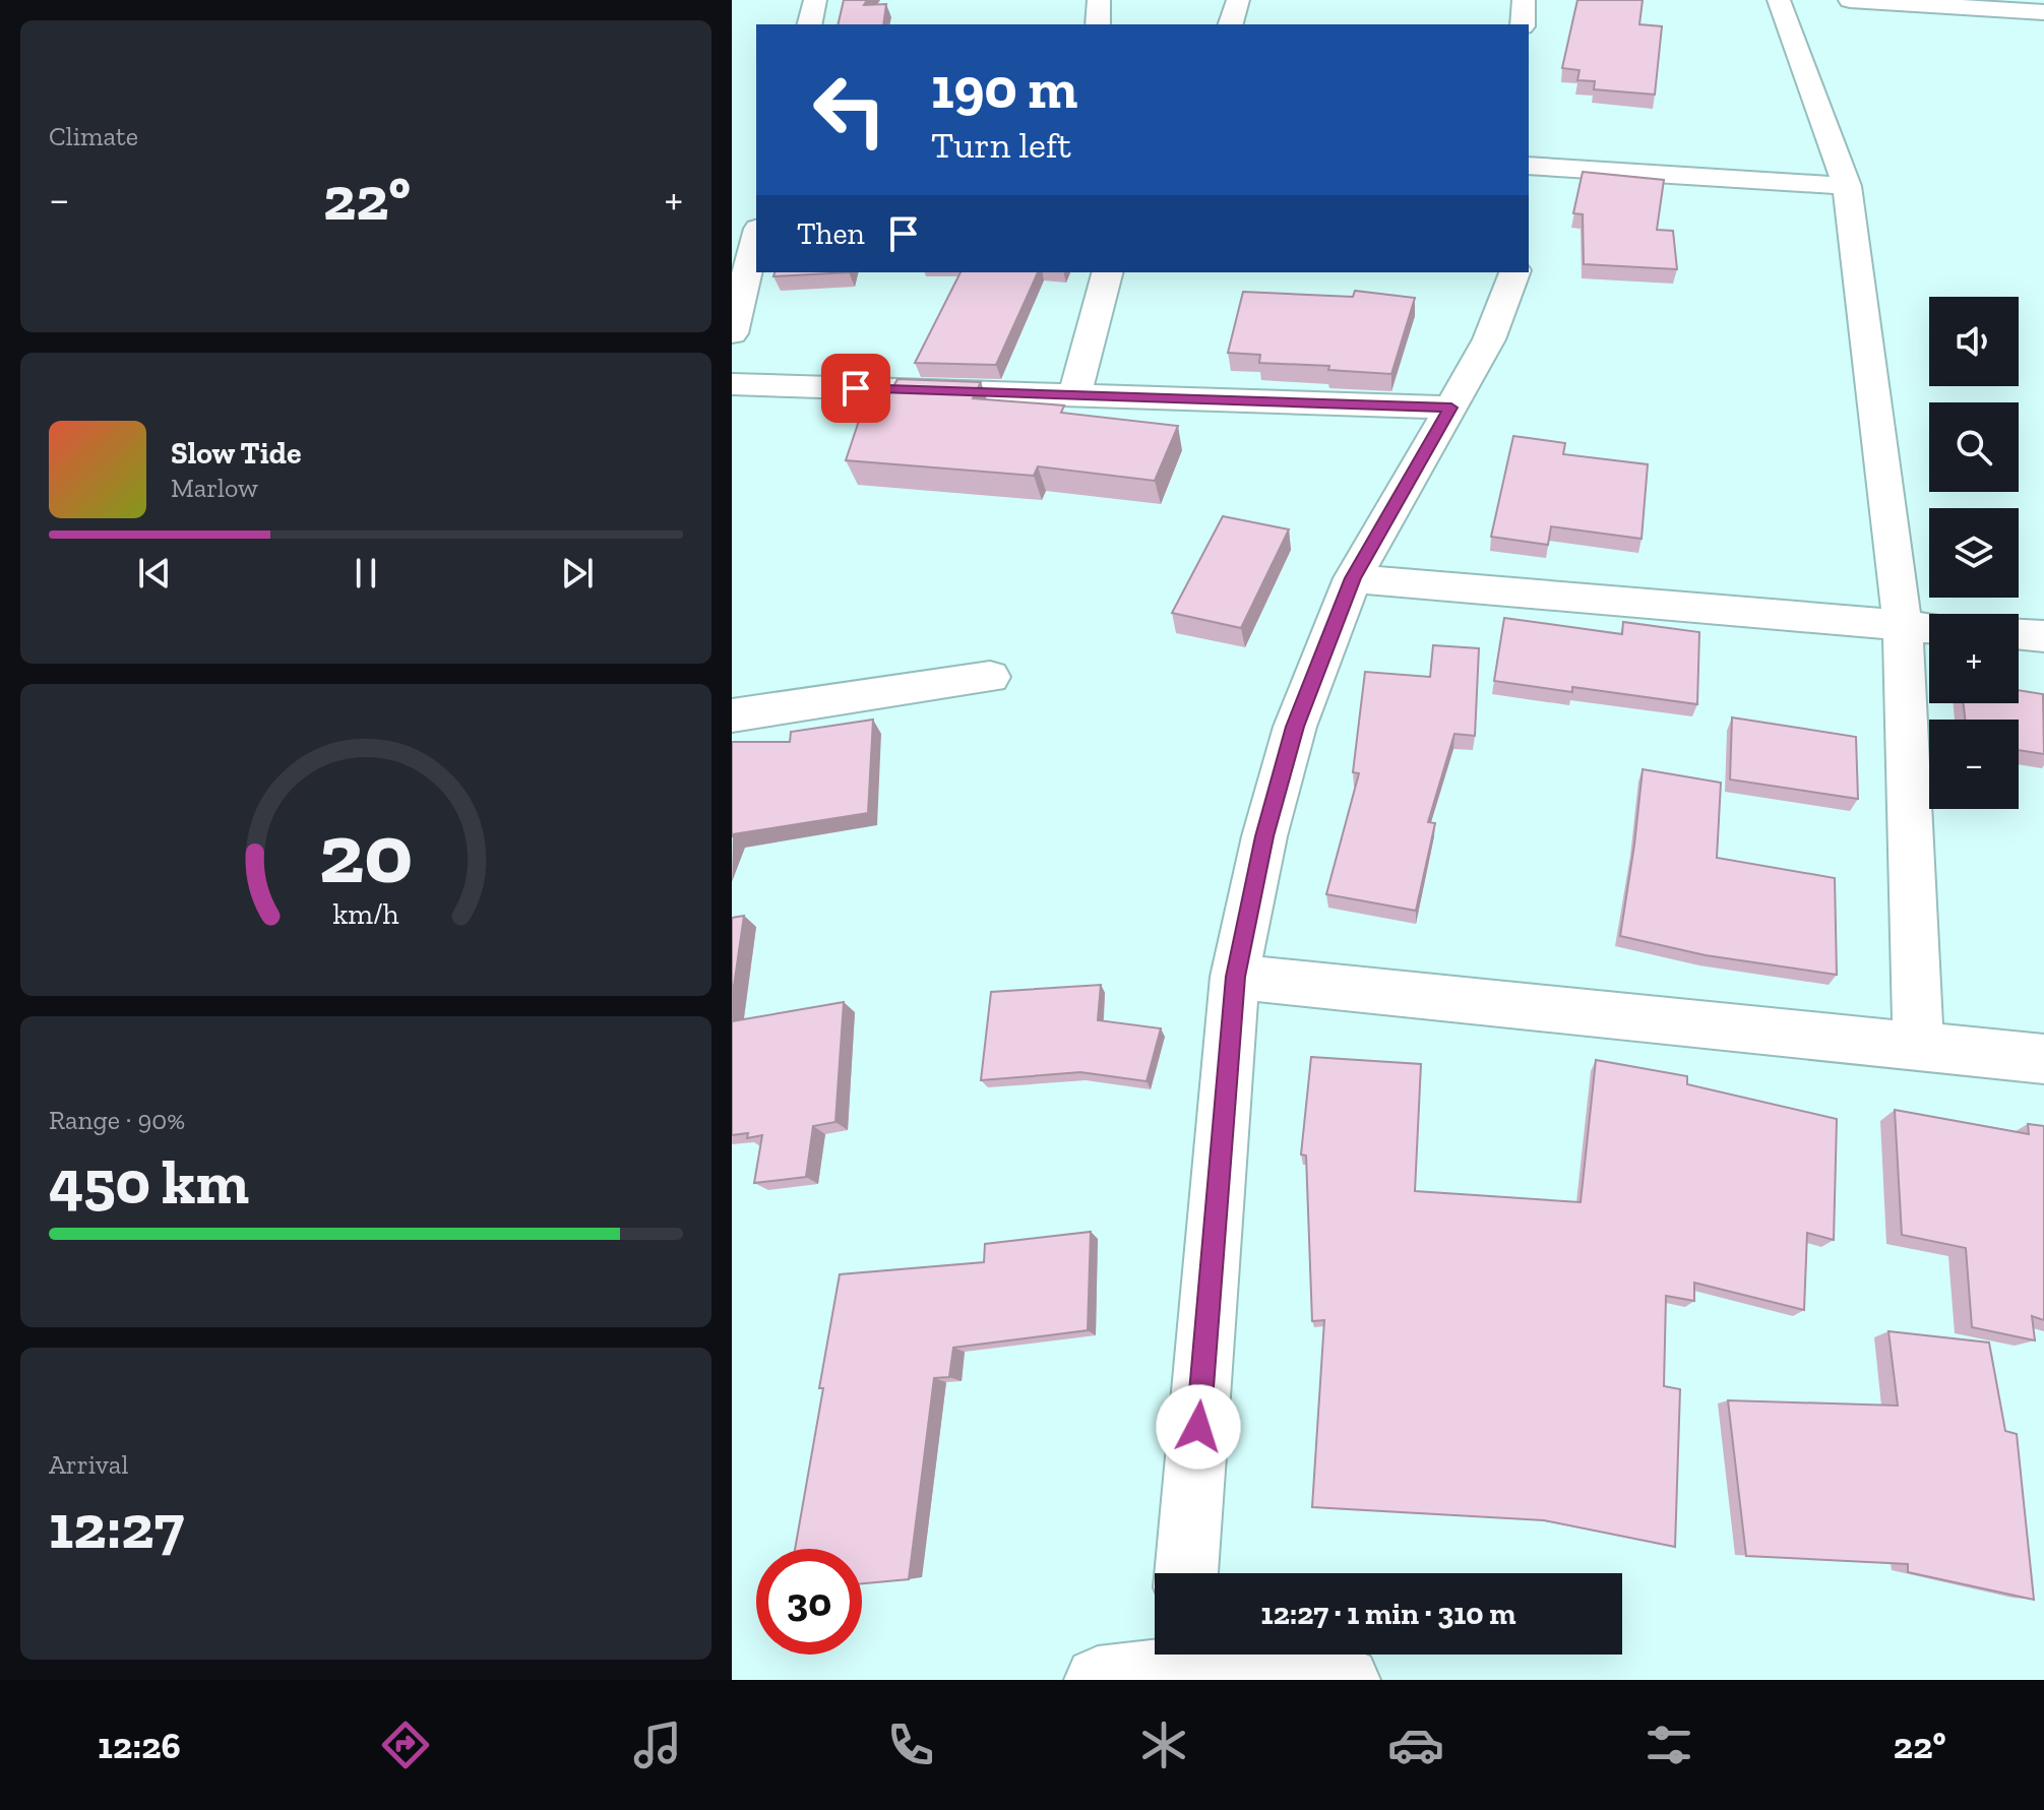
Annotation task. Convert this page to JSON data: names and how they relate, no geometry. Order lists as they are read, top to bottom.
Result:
{
  "page": {
    "tile": [
      "Climate",
      ["Range · 90%", "450 km"],
      ["Arrival", "12:27"]
    ],
    "turn": ["190 m", "Turn left"],
    "heat": ["−", "22°", "+"],
    "then": "Then",
    "map_buttons": ["+", "−"],
    "song": ["Slow Tide", "Marlow"],
    "limit": "30",
    "trip": "12:27 · 1 min · 310 m",
    "tabs": ["12:26", "22°"],
    "gauge": ["20", "km/h"]
  }
}
